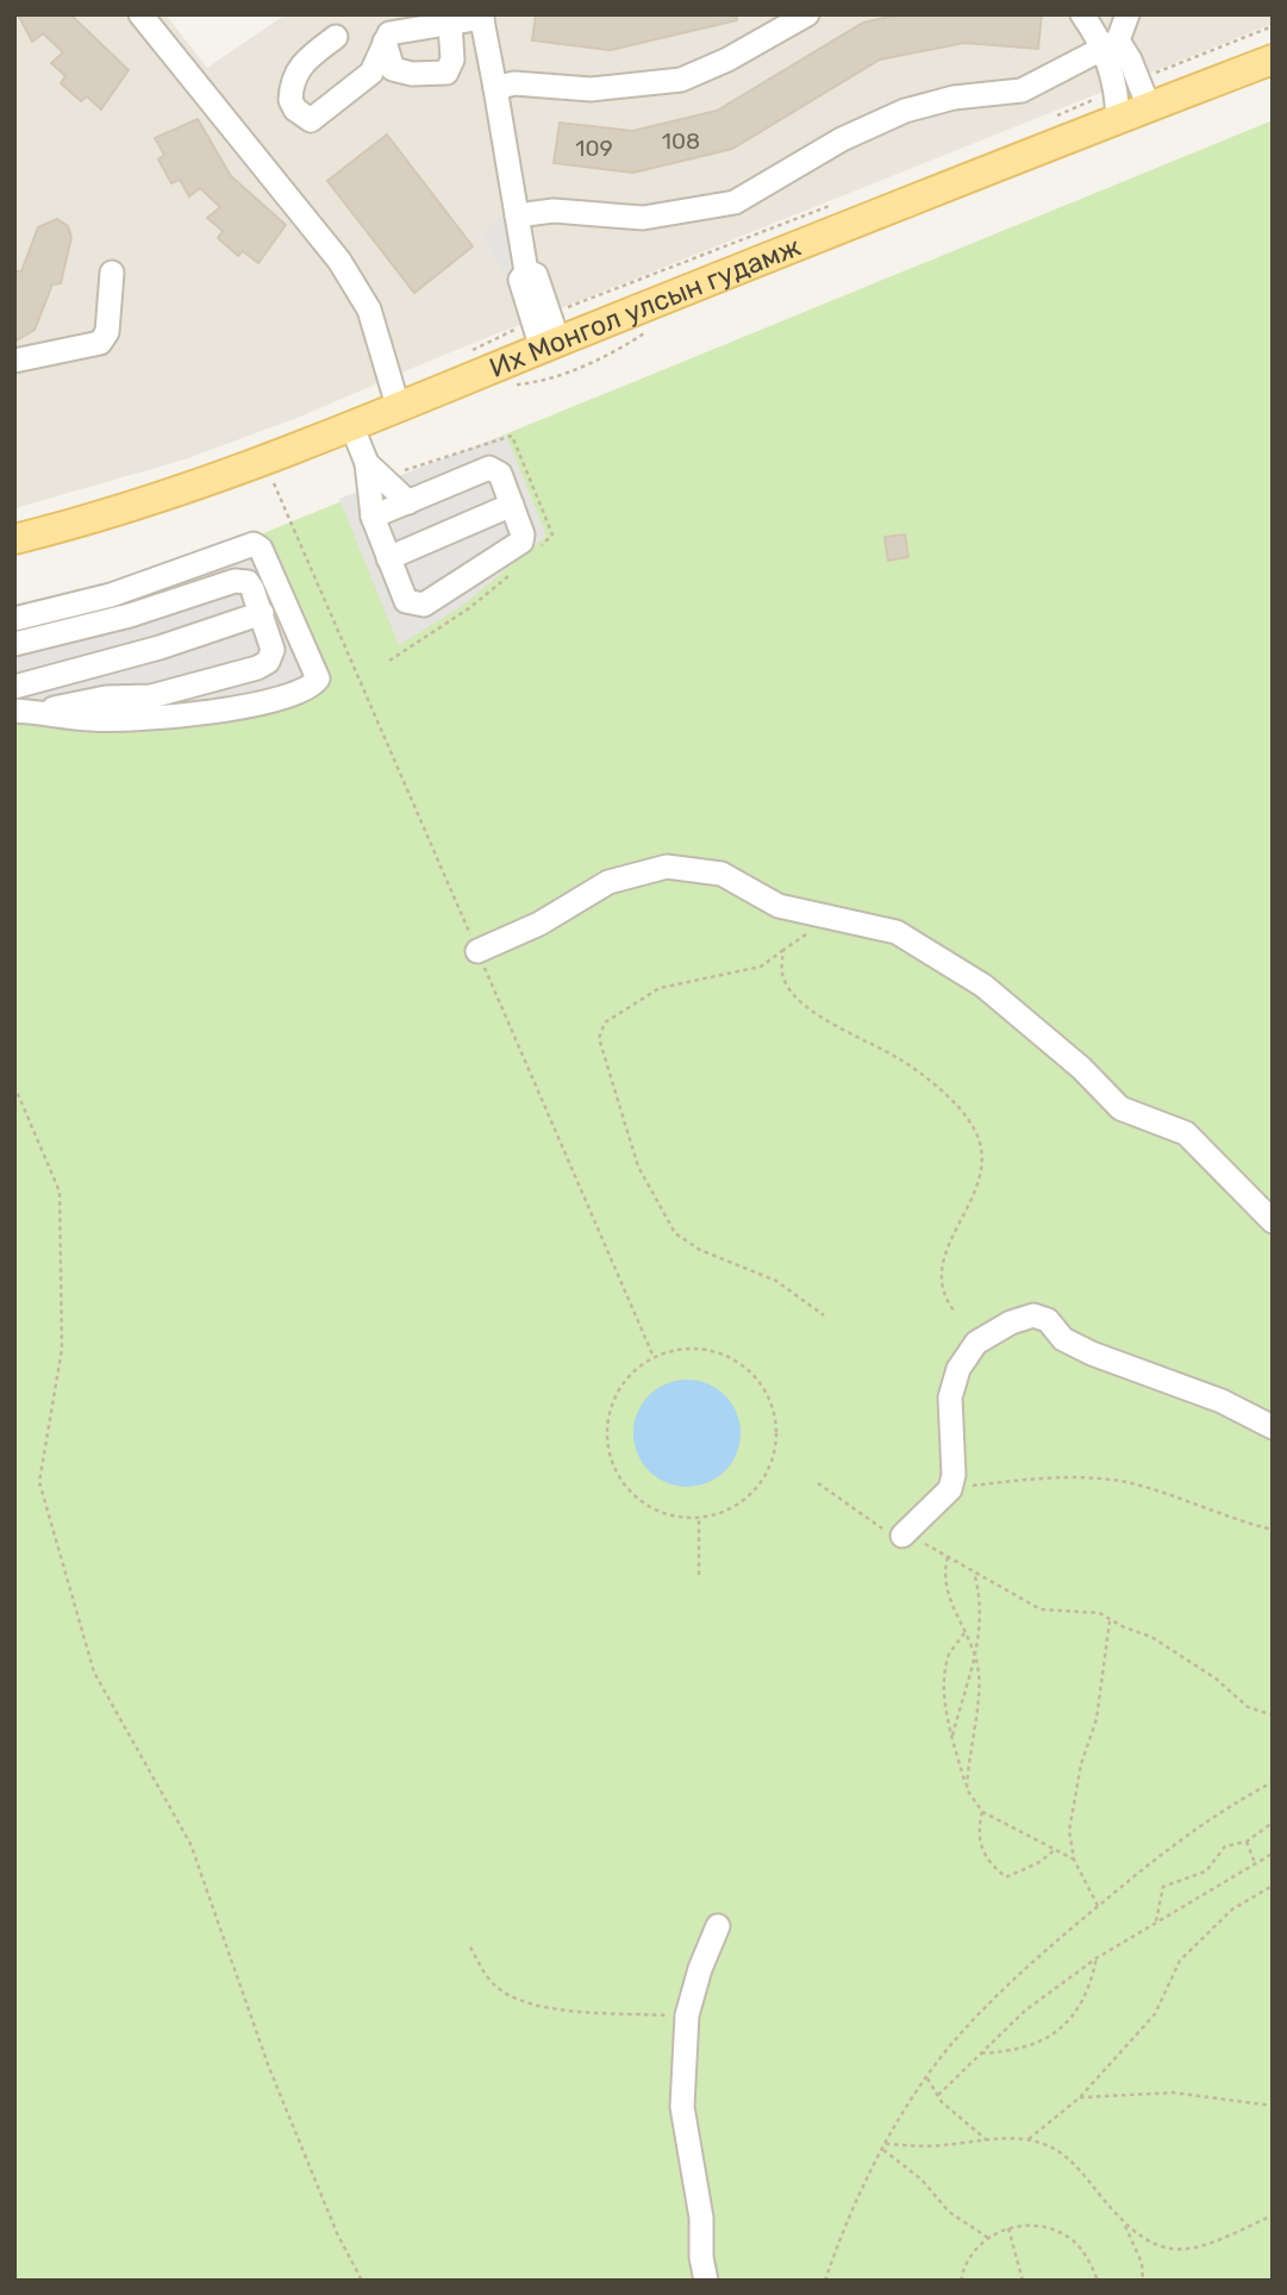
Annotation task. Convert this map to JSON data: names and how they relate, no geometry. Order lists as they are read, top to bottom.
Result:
{
  "streets": {
    "main road": ["Их Монгол улсын гудамж"]
  },
  "house_numbers": ["108", "109"]
}
